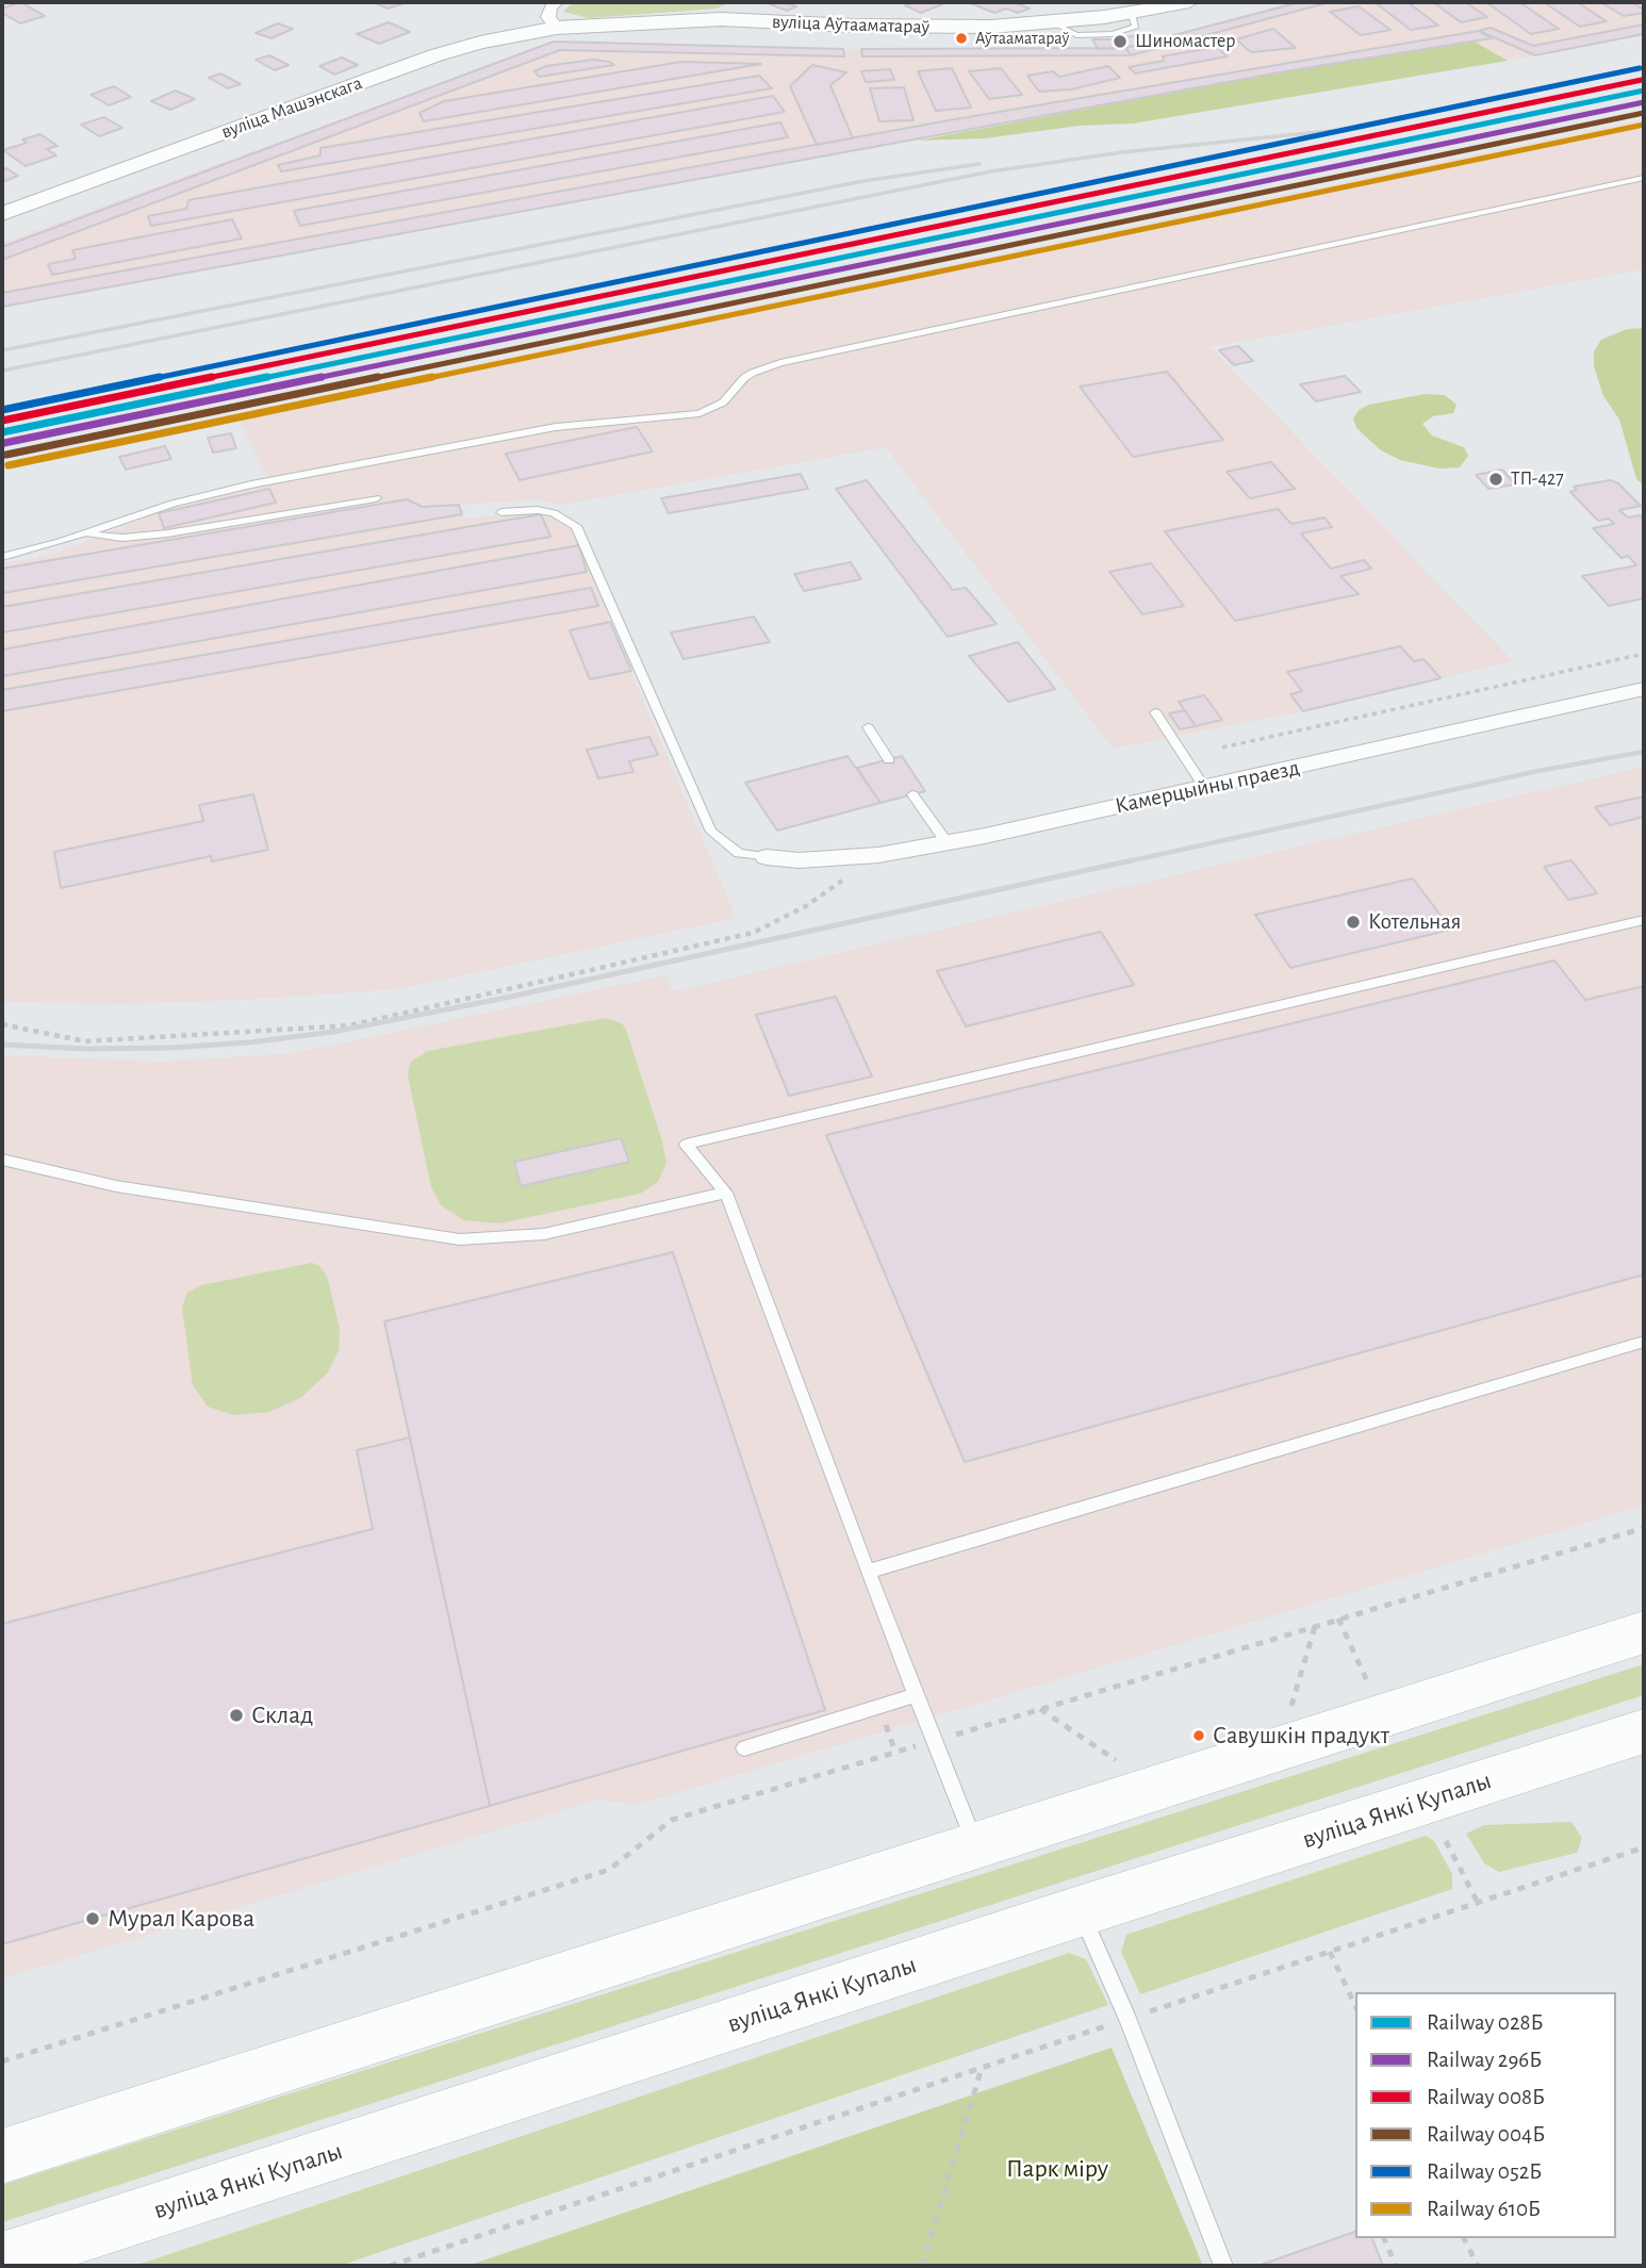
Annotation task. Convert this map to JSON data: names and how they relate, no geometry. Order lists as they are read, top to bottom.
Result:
{
  "streets": {
    "main road": ["вуліца Аўтааматараў", "вуліца Машэнскага", "вуліца Янкі Купалы"],
    "street": ["Камерцыйны праезд"]
  },
  "crossings": [
    ["вуліца Аўтааматараў", "вуліца Машэнскага"]
  ],
  "parks": ["Парк міру"],
  "places": [
    "Аўтааматараў",
    "Шиномастер",
    "ТП-427",
    "Котельная",
    "Склад",
    "Савушкін прадукт",
    "Мурал Карова"
  ],
  "lines": [
    "rail line 052Б",
    "rail line 008Б",
    "rail line 028Б",
    "rail line 296Б",
    "rail line 004Б",
    "rail line 610Б"
  ],
  "legend": [
    "Railway 028Б",
    "Railway 296Б",
    "Railway 008Б",
    "Railway 004Б",
    "Railway 052Б",
    "Railway 610Б"
  ]
}
